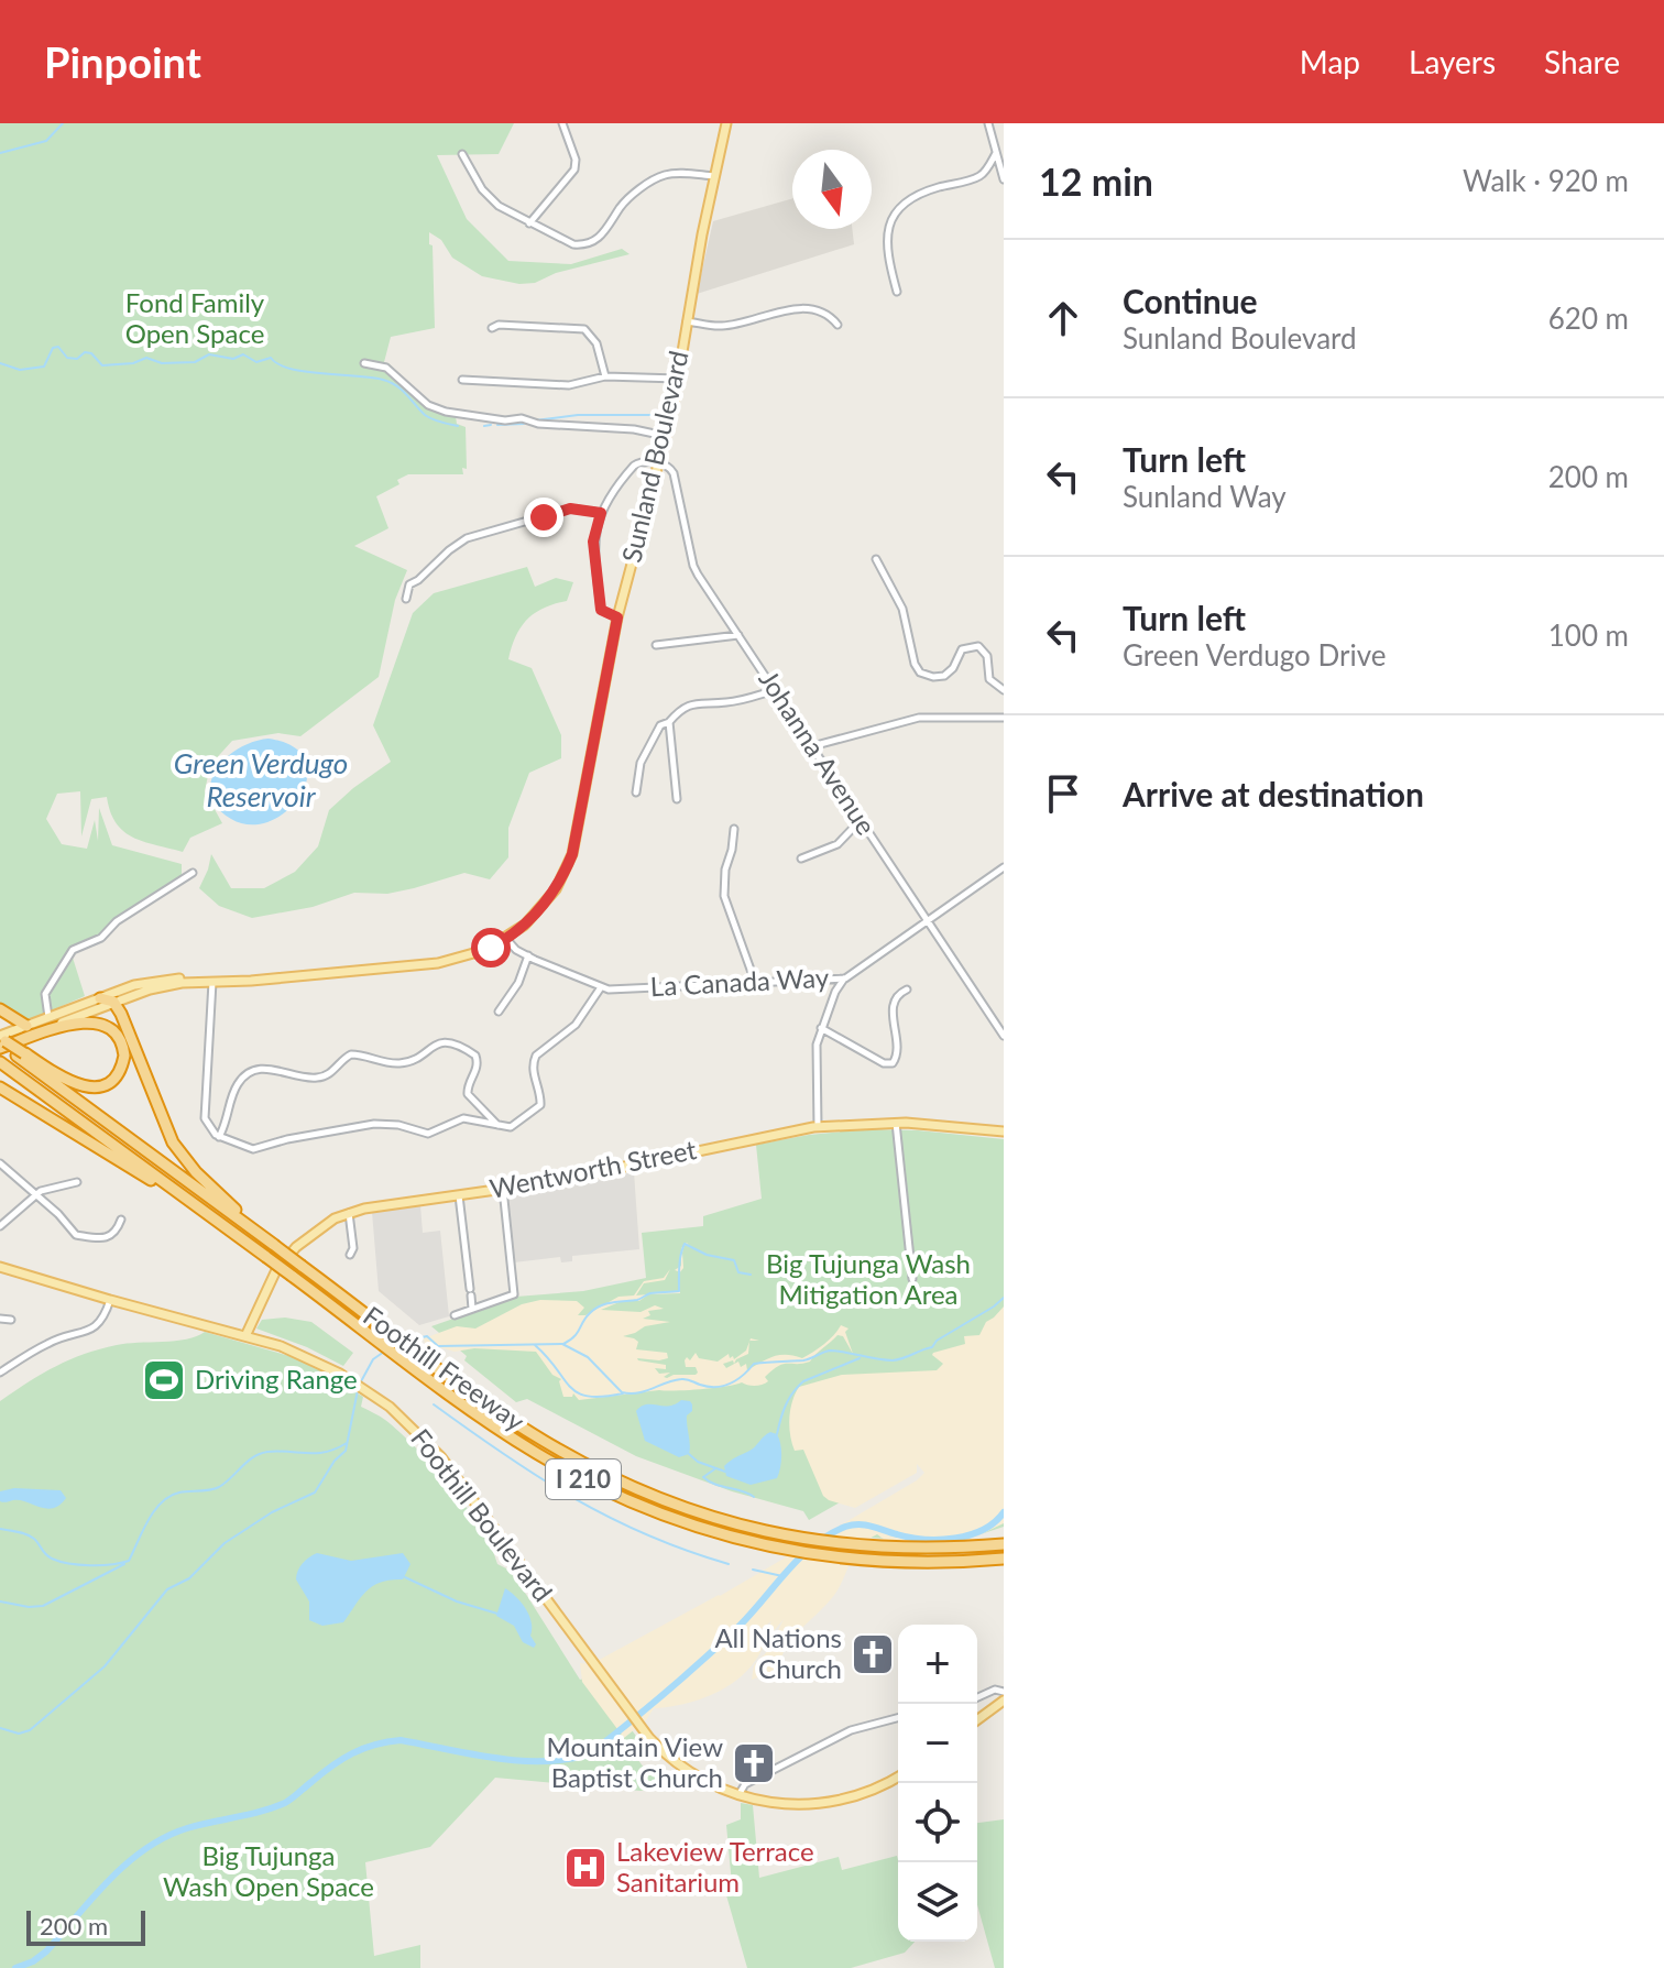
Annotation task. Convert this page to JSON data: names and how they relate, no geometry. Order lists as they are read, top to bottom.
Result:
{
  "streets": {
    "highway": ["Foothill Freeway", "I 210"],
    "main road": ["Sunland Boulevard", "Wentworth Street", "Foothill Boulevard"],
    "street": ["Johanna Avenue", "La Canada Way"]
  },
  "crossings": [
    ["Sunland Boulevard", "Johanna Avenue"],
    ["Sunland Boulevard", "La Canada Way"],
    ["Johanna Avenue", "La Canada Way"],
    ["Wentworth Street", "Foothill Boulevard"]
  ],
  "water": ["Green Verdugo Reservoir"],
  "parks": ["Fond Family Open Space", "Big Tujunga Wash Mitigation Area", "Big Tujunga Wash Open Space"],
  "places": {
    "sports": ["Driving Range"],
    "church": ["All Nations Church", "Mountain View Baptist Church"],
    "hospital": ["Lakeview Terrace Sanitarium"]
  },
  "scale_bar": "200 m",
  "north": "bottom",
  "page": {
    "header": "Pinpoint",
    "nav": ["Map", "Layers", "Share"],
    "heading": ["12 min", "Walk · 920 m"],
    "list": [
      ["Continue", "Sunland Boulevard", "620 m"],
      ["Turn left", "Sunland Way", "200 m"],
      ["Turn left", "Green Verdugo Drive", "100 m"],
      "Arrive at destination"
    ],
    "map_buttons": ["+", "−"],
    "scale": "200 m"
  }
}
